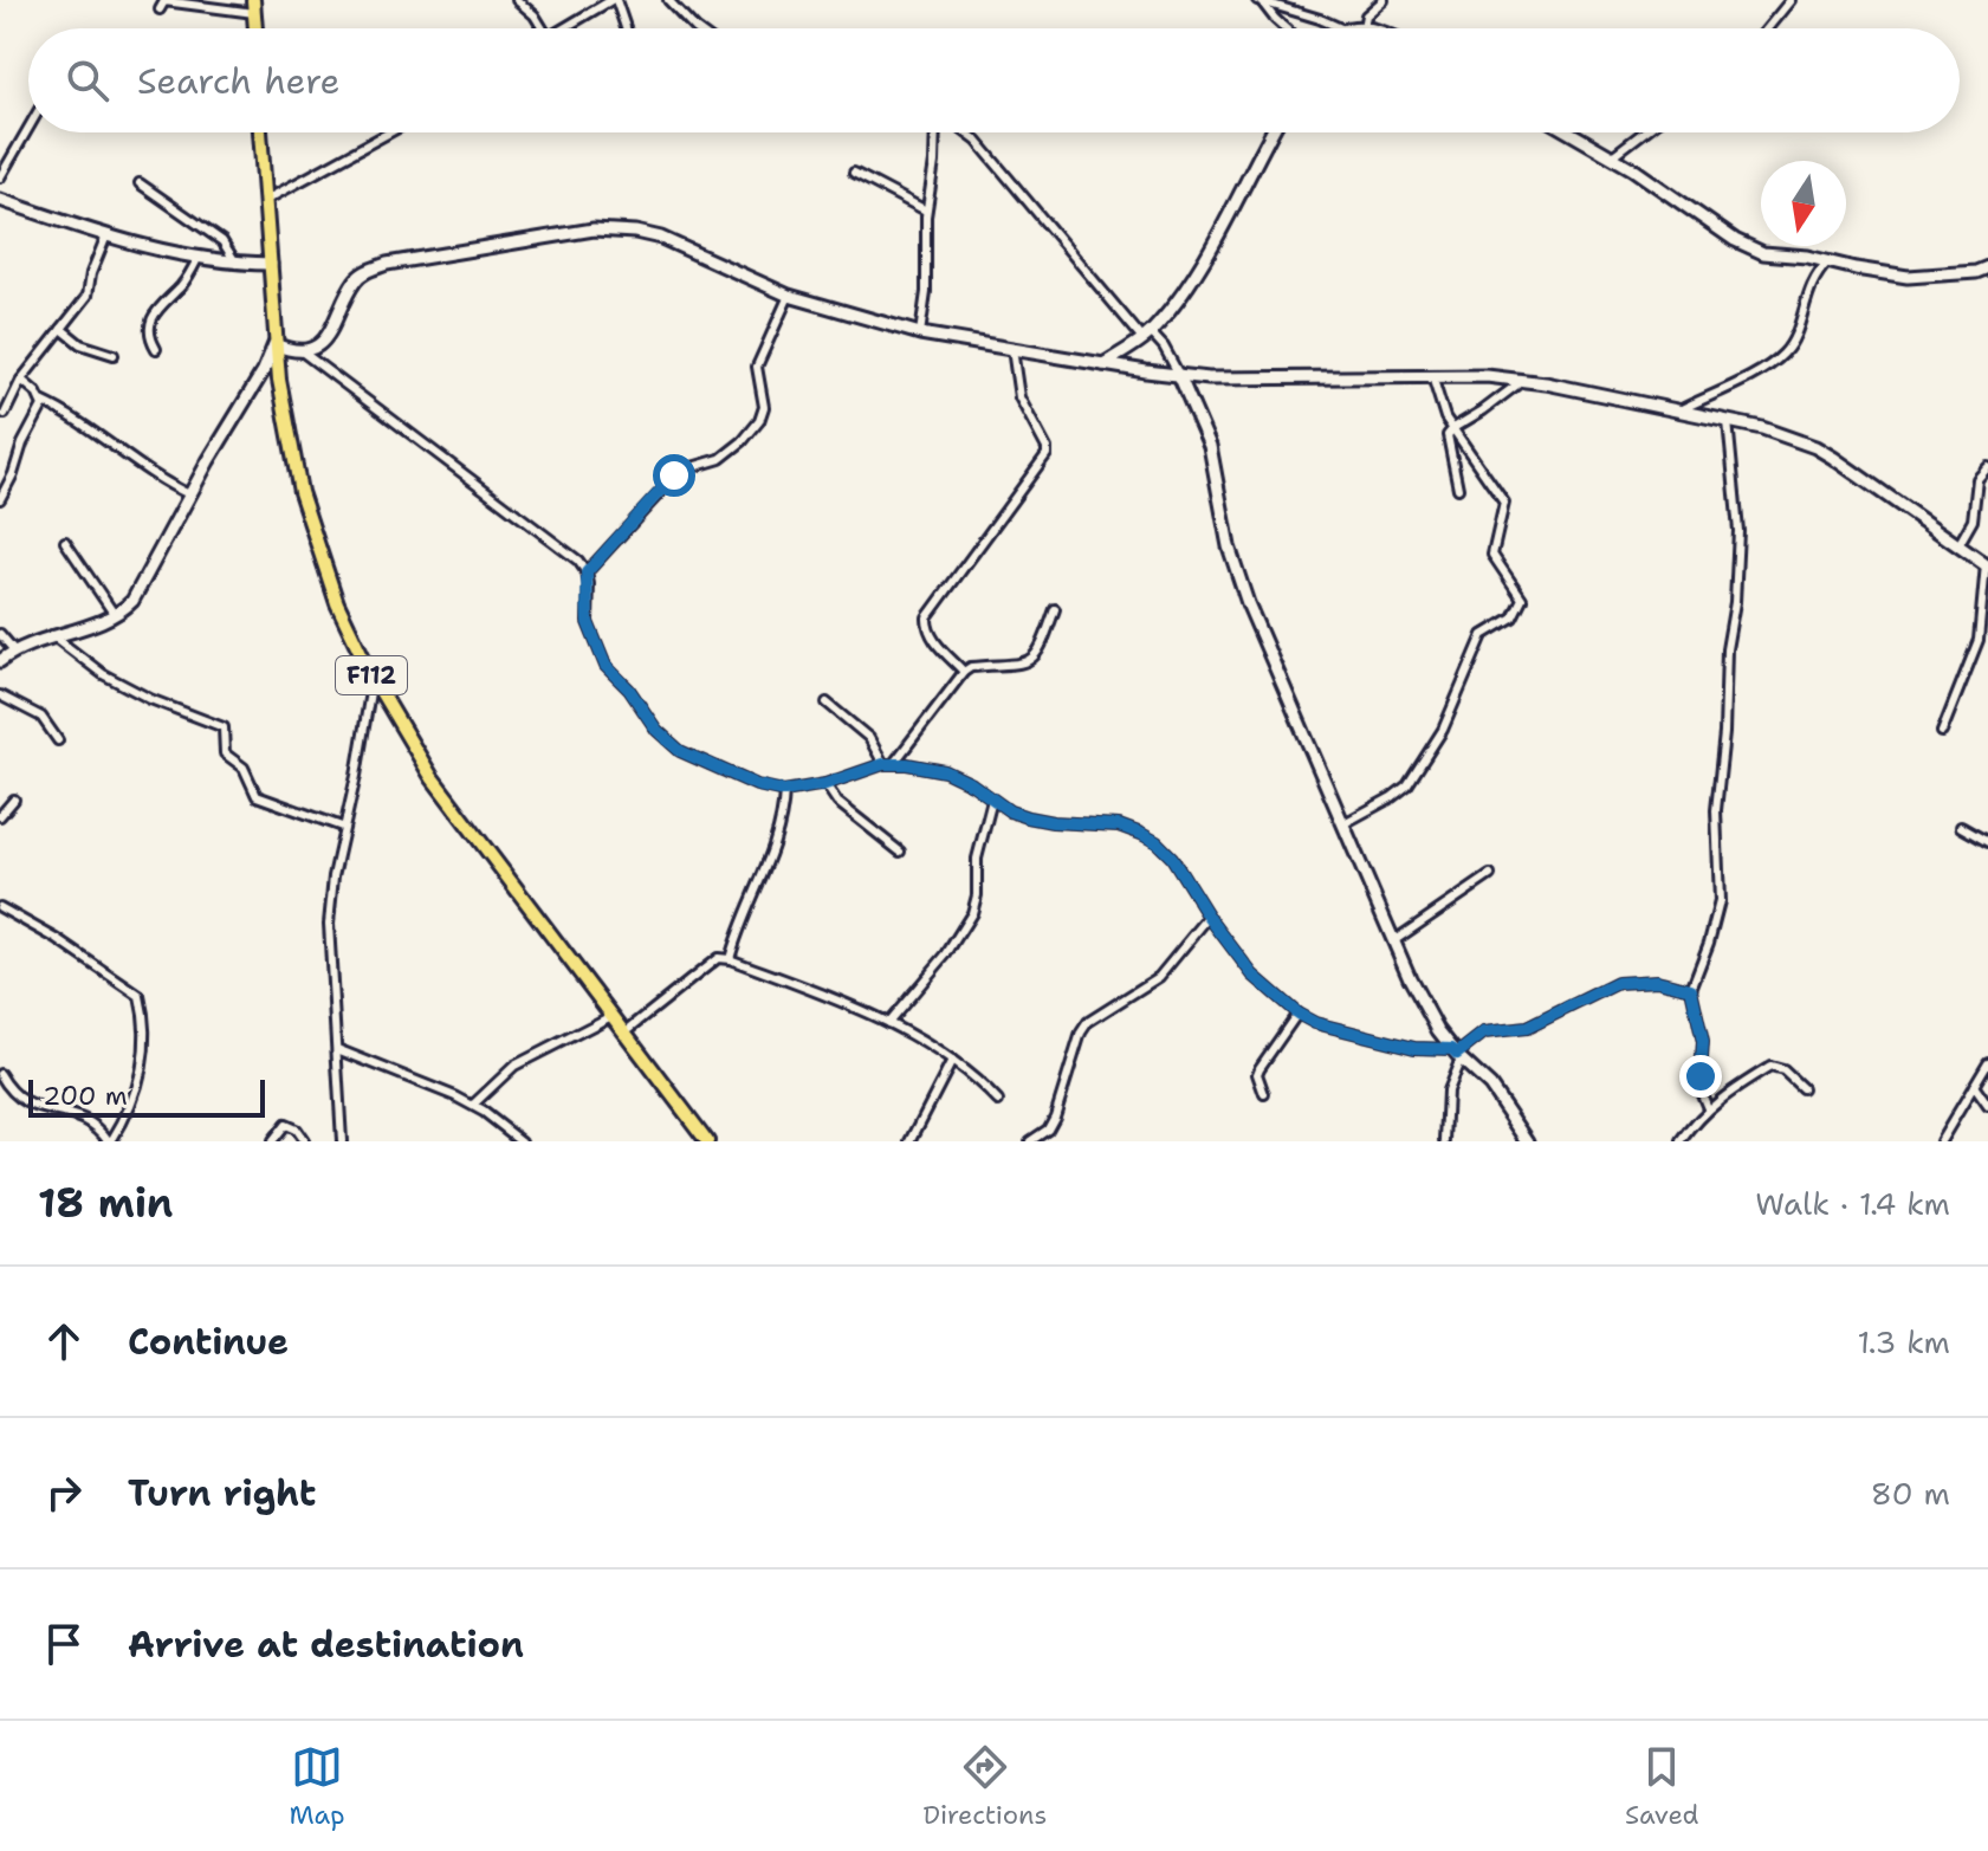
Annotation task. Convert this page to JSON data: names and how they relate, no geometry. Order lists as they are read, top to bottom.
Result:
{
  "streets": {
    "main road": ["F112"]
  },
  "scale_bar": "200 m",
  "north": "bottom",
  "page": {
    "search": "Search here",
    "scale": "200 m",
    "heading": ["18 min", "Walk · 1.4 km"],
    "list": [
      ["Continue", "1.3 km"],
      ["Turn right", "80 m"],
      "Arrive at destination"
    ],
    "nav": ["Map", "Directions", "Saved"]
  }
}
